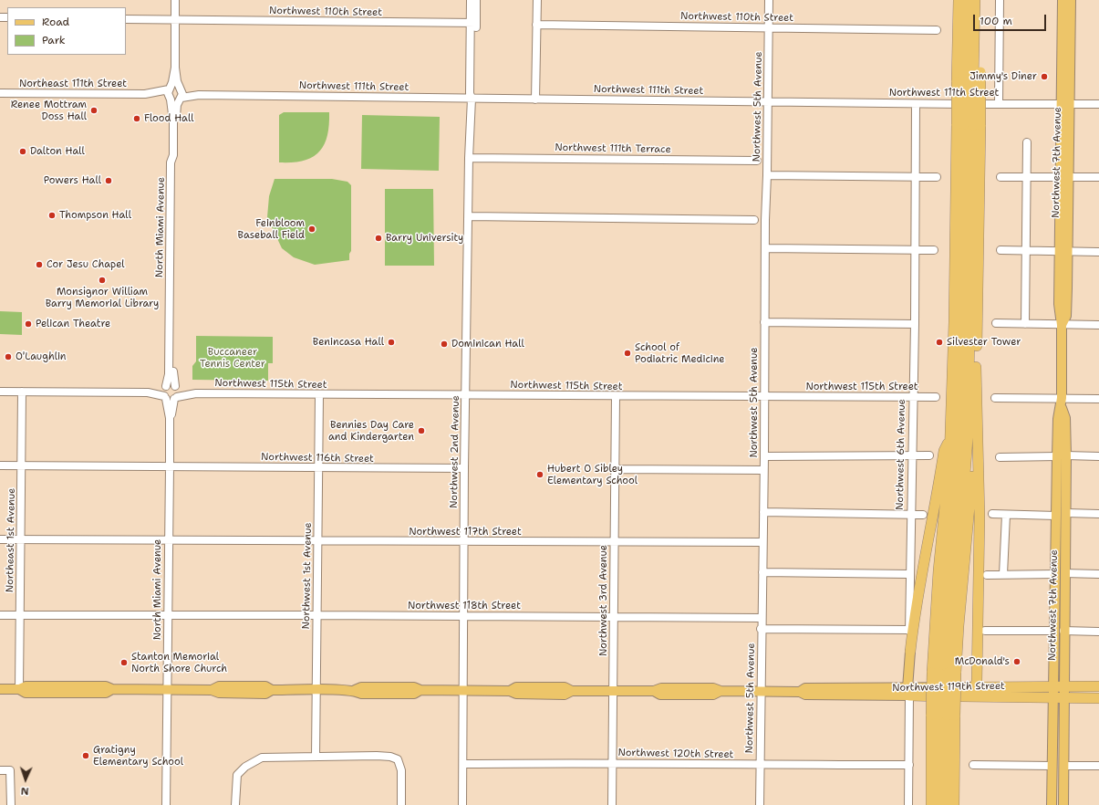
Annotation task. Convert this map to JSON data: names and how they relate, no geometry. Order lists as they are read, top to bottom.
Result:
{
  "streets": {
    "highway": ["Northwest 119th Street"],
    "main road": ["Northwest 7th Avenue", "Northwest 6th Avenue"],
    "street": [
      "Northwest 110th Street",
      "Northeast 111th Street",
      "Northwest 111th Street",
      "Northwest 5th Avenue",
      "Northwest 111th Terrace",
      "North Miami Avenue",
      "Northwest 115th Street",
      "Northwest 2nd Avenue",
      "Northwest 116th Street",
      "Northwest 117th Street",
      "Northeast 1st Avenue",
      "Northwest 1st Avenue",
      "Northwest 3rd Avenue",
      "Northwest 118th Street",
      "Northwest 120th Street"
    ]
  },
  "crossings": [
    ["Northwest 110th Street", "Northwest 5th Avenue"],
    ["Northwest 110th Street", "North Miami Avenue"],
    ["Northwest 110th Street", "Northwest 2nd Avenue"],
    ["Northeast 111th Street", "Northwest 111th Street"],
    ["Northeast 111th Street", "North Miami Avenue"],
    ["Northwest 111th Street", "Northwest 5th Avenue"],
    ["Northwest 111th Street", "Northwest 7th Avenue"],
    ["Northwest 111th Street", "North Miami Avenue"],
    ["Northwest 111th Street", "Northwest 2nd Avenue"],
    ["Northwest 111th Street", "Northwest 6th Avenue"],
    ["Northwest 5th Avenue", "Northwest 115th Street"],
    ["Northwest 5th Avenue", "Northwest 117th Street"],
    ["Northwest 5th Avenue", "Northwest 118th Street"],
    ["Northwest 5th Avenue", "Northwest 119th Street"],
    ["Northwest 5th Avenue", "Northwest 120th Street"],
    ["Northwest 111th Terrace", "Northwest 2nd Avenue"],
    ["Northwest 7th Avenue", "Northwest 119th Street"],
    ["North Miami Avenue", "Northwest 116th Street"],
    ["North Miami Avenue", "Northwest 117th Street"],
    ["North Miami Avenue", "Northwest 118th Street"],
    ["North Miami Avenue", "Northwest 119th Street"],
    ["Northwest 115th Street", "Northwest 2nd Avenue"],
    ["Northwest 115th Street", "Northwest 6th Avenue"],
    ["Northwest 115th Street", "Northwest 1st Avenue"],
    ["Northwest 115th Street", "Northwest 3rd Avenue"],
    ["Northwest 2nd Avenue", "Northwest 116th Street"],
    ["Northwest 2nd Avenue", "Northwest 117th Street"],
    ["Northwest 2nd Avenue", "Northwest 118th Street"],
    ["Northwest 2nd Avenue", "Northwest 119th Street"],
    ["Northwest 2nd Avenue", "Northwest 120th Street"],
    ["Northwest 6th Avenue", "Northwest 119th Street"],
    ["Northwest 6th Avenue", "Northwest 120th Street"],
    ["Northwest 116th Street", "Northeast 1st Avenue"],
    ["Northwest 116th Street", "Northwest 1st Avenue"],
    ["Northwest 117th Street", "Northeast 1st Avenue"],
    ["Northwest 117th Street", "Northwest 1st Avenue"],
    ["Northwest 117th Street", "Northwest 3rd Avenue"],
    ["Northeast 1st Avenue", "Northwest 118th Street"],
    ["Northeast 1st Avenue", "Northwest 119th Street"],
    ["Northwest 1st Avenue", "Northwest 118th Street"],
    ["Northwest 1st Avenue", "Northwest 119th Street"],
    ["Northwest 3rd Avenue", "Northwest 118th Street"],
    ["Northwest 3rd Avenue", "Northwest 119th Street"],
    ["Northwest 3rd Avenue", "Northwest 120th Street"]
  ],
  "parks": ["Buccaneer Tennis Center"],
  "places": [
    "Jimmy's Diner",
    "Renee Mottram Doss Hall",
    "Flood Hall",
    "Dalton Hall",
    "Powers Hall",
    "Thompson Hall",
    "Feinbloom Baseball Field",
    "Barry University",
    "Cor Jesu Chapel",
    "Monsignor William Barry Memorial Library",
    "Pelican Theatre",
    "Benincasa Hall",
    "Silvester Tower",
    "Dominican Hall",
    "School of Podiatric Medicine",
    "O'Laughlin",
    "Bennies Day Care and Kindergarten",
    "Hubert O Sibley Elementary School",
    "McDonald's",
    "Stanton Memorial North Shore Church",
    "Gratigny Elementary School"
  ],
  "legend": ["Road", "Park"],
  "scale_bar": "100 m",
  "north": "bottom"
}
